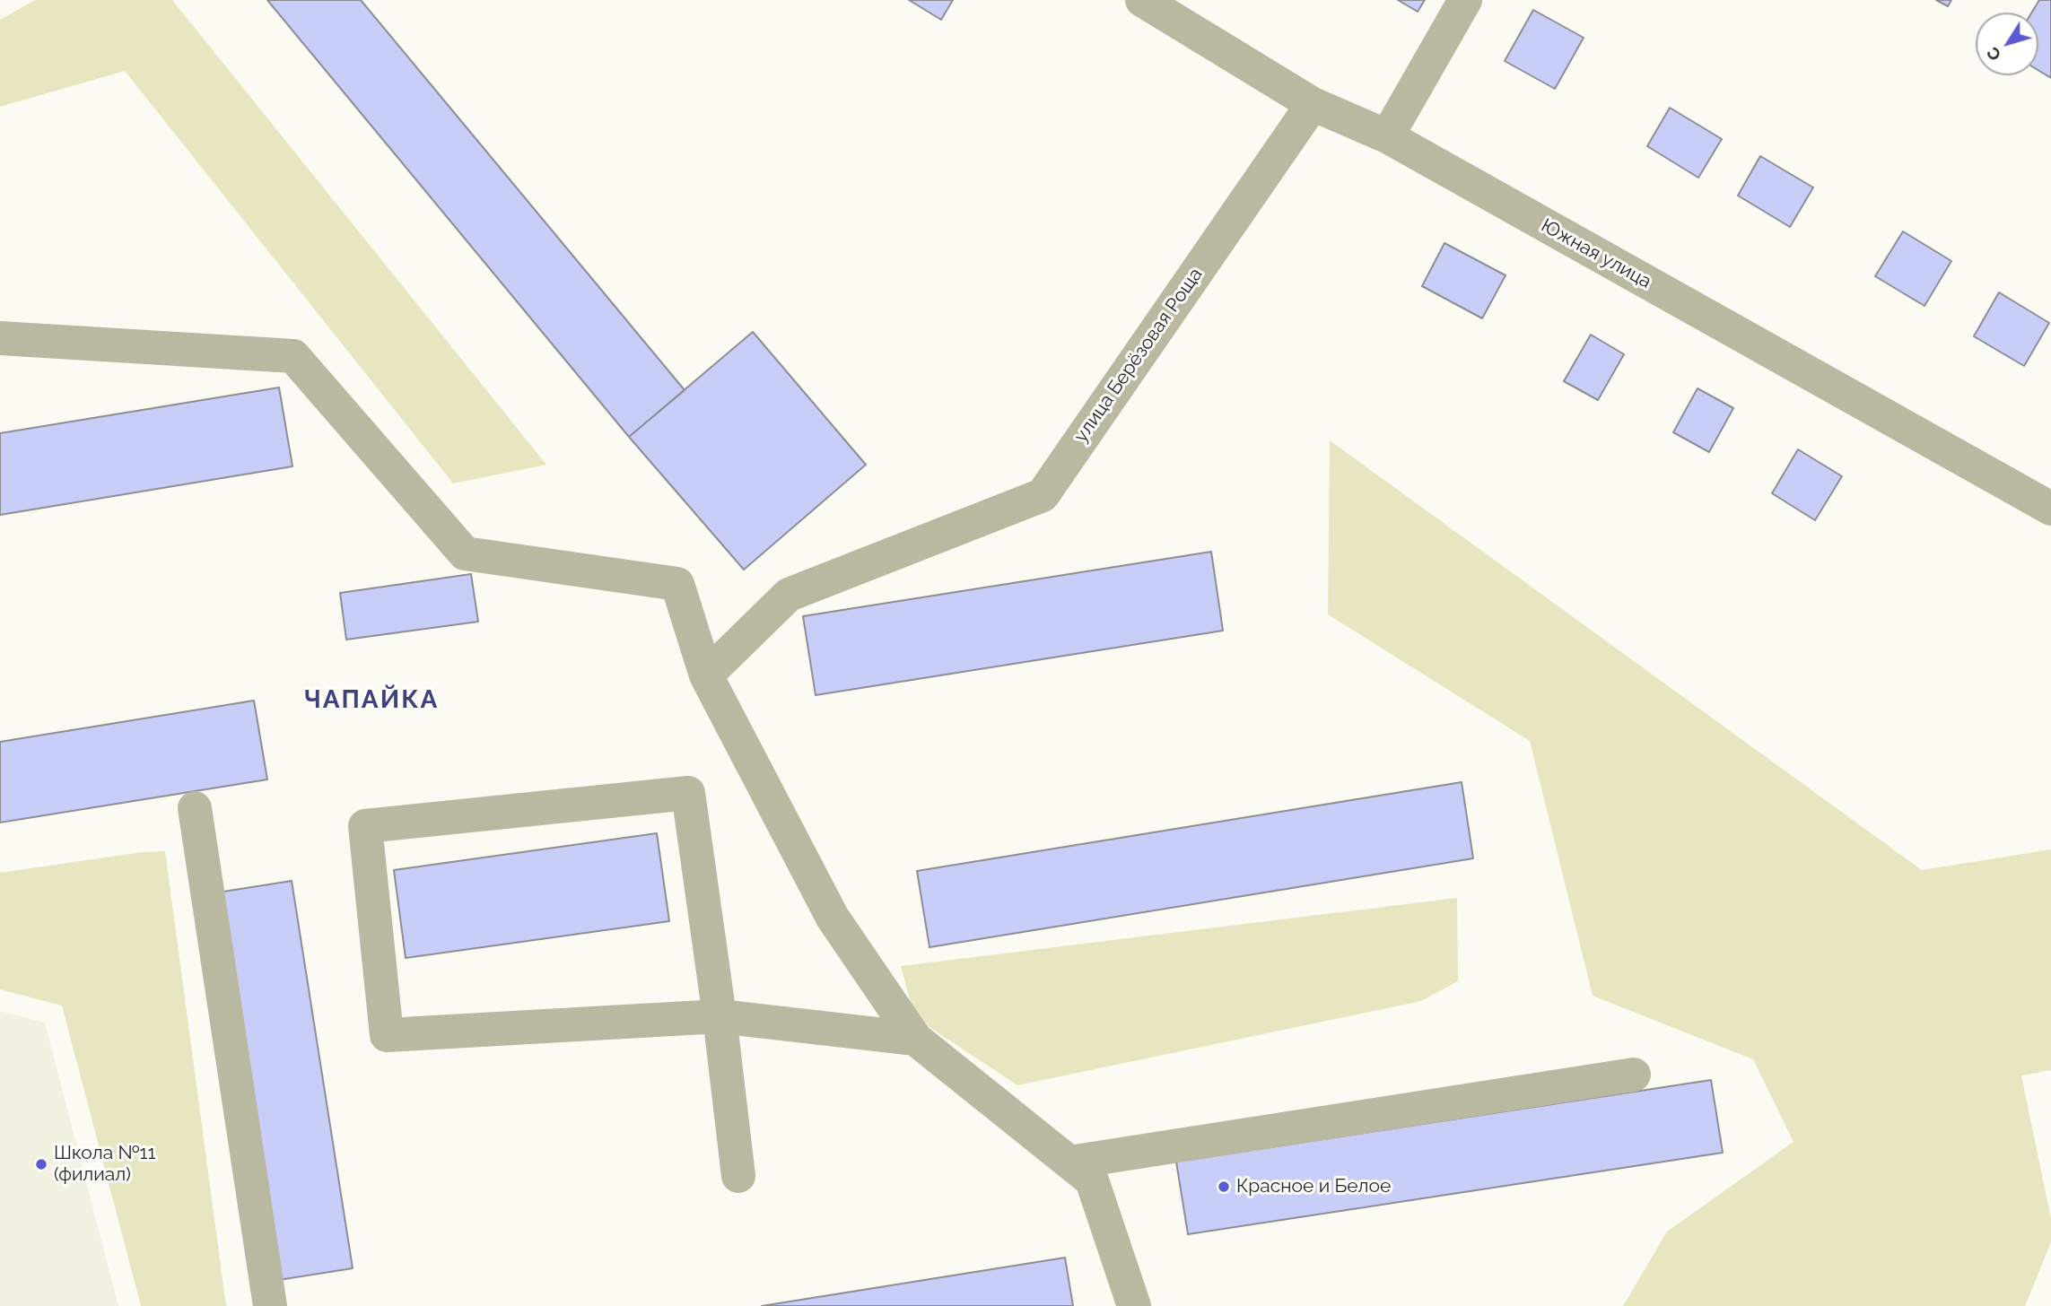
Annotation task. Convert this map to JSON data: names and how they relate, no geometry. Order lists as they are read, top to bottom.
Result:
{
  "streets": {
    "street": ["Южная улица", "улица Берёзовая Роща"]
  },
  "crossings": [
    ["Южная улица", "улица Берёзовая Роща"]
  ],
  "districts": ["ЧАПАЙКА"],
  "places": ["Школа №11 (филиал)", "Красное и Белое"],
  "north": "bottom left"
}
